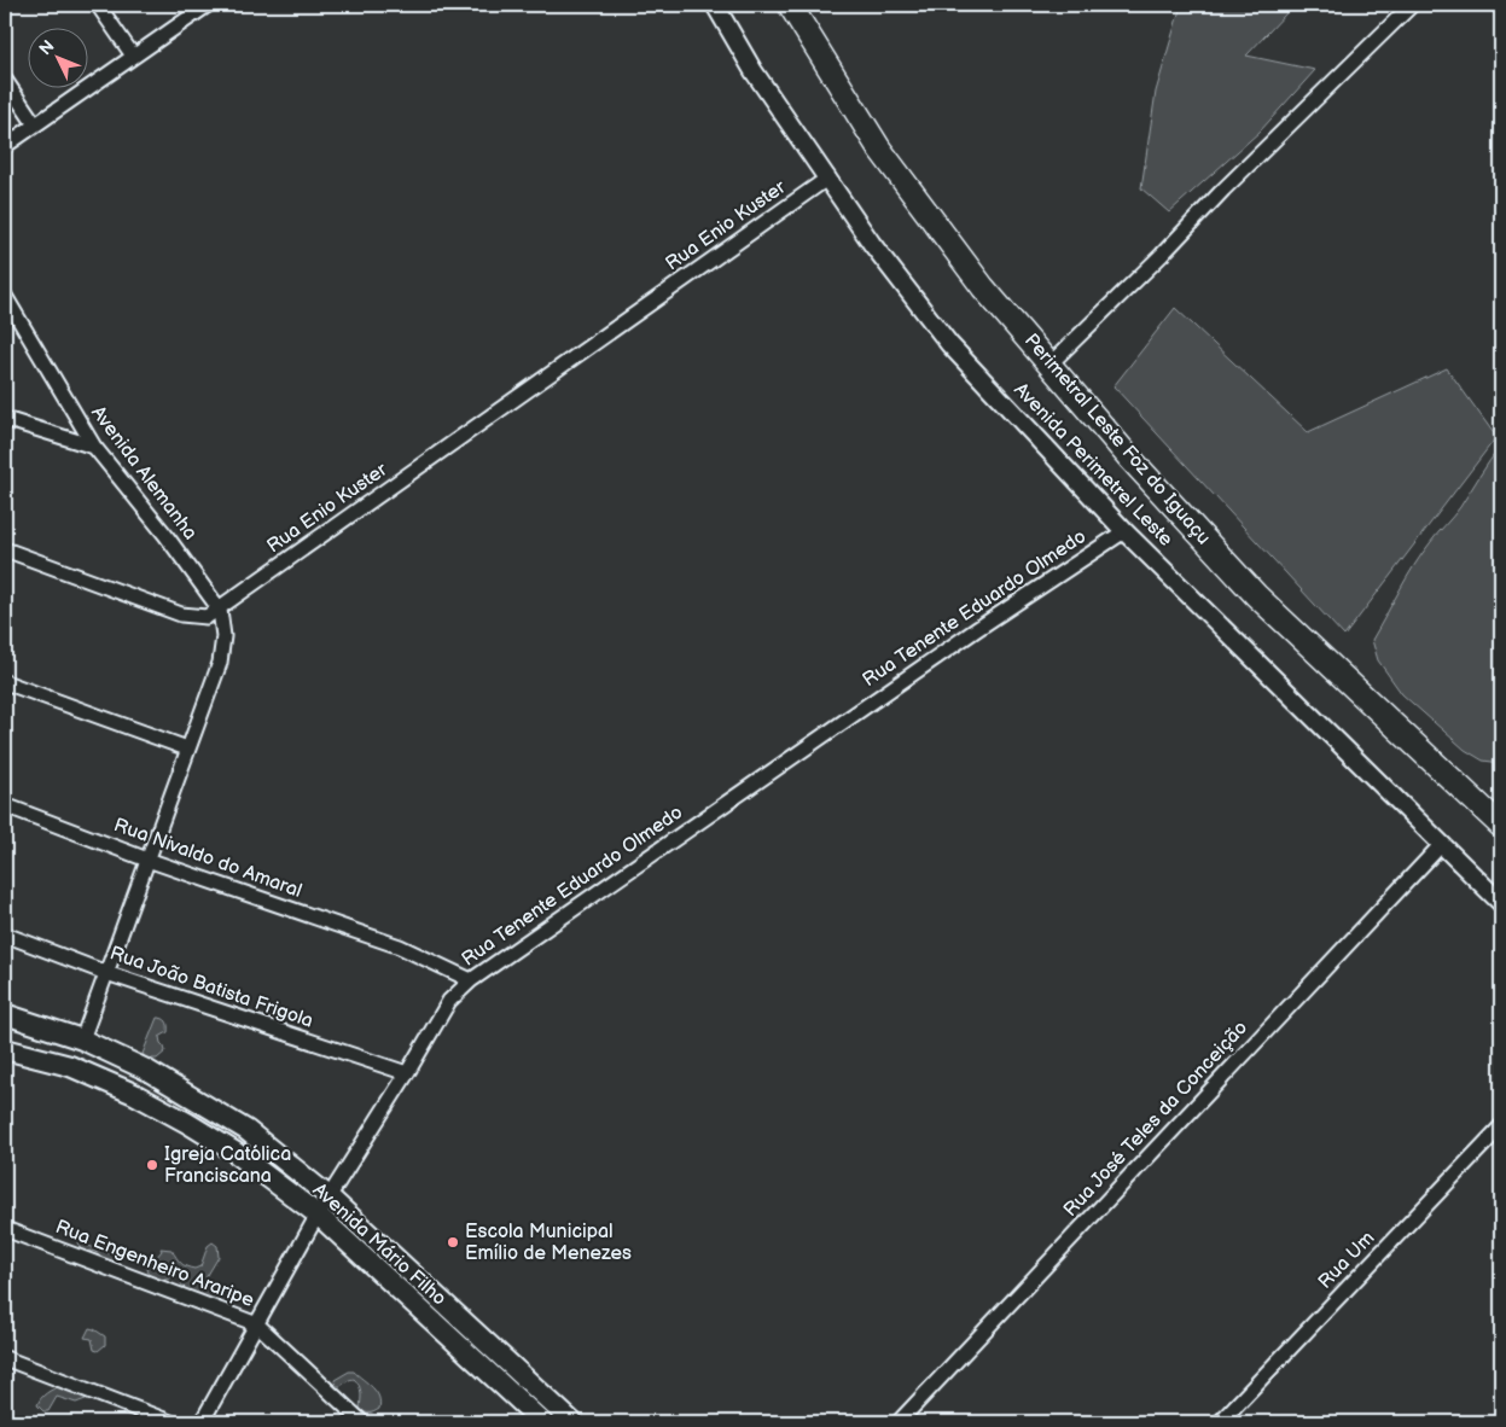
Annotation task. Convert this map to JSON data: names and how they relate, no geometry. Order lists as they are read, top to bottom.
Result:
{
  "streets": {
    "highway": ["Perimetral Leste Foz do Iguaçu"],
    "main road": ["Avenida Mário Filho"],
    "street": [
      "Rua Enio Kuster",
      "Avenida Perimetrel Leste",
      "Avenida Alemanha",
      "Rua Tenente Eduardo Olmedo",
      "Rua Nivaldo do Amaral",
      "Rua João Batista Frigola",
      "Rua José Teles da Conceição",
      "Rua Um",
      "Rua Engenheiro Araripe"
    ]
  },
  "crossings": [
    ["Rua Enio Kuster", "Avenida Perimetrel Leste"],
    ["Rua Enio Kuster", "Avenida Alemanha"],
    ["Avenida Perimetrel Leste", "Rua Tenente Eduardo Olmedo"],
    ["Avenida Perimetrel Leste", "Rua José Teles da Conceição"],
    ["Rua Tenente Eduardo Olmedo", "Rua Nivaldo do Amaral"],
    ["Rua Tenente Eduardo Olmedo", "Rua João Batista Frigola"],
    ["Rua Tenente Eduardo Olmedo", "Avenida Mário Filho"],
    ["Rua Tenente Eduardo Olmedo", "Rua Engenheiro Araripe"]
  ],
  "places": ["Igreja Católica Franciscana", "Escola Municipal Emílio de Menezes"],
  "north": "top left"
}
